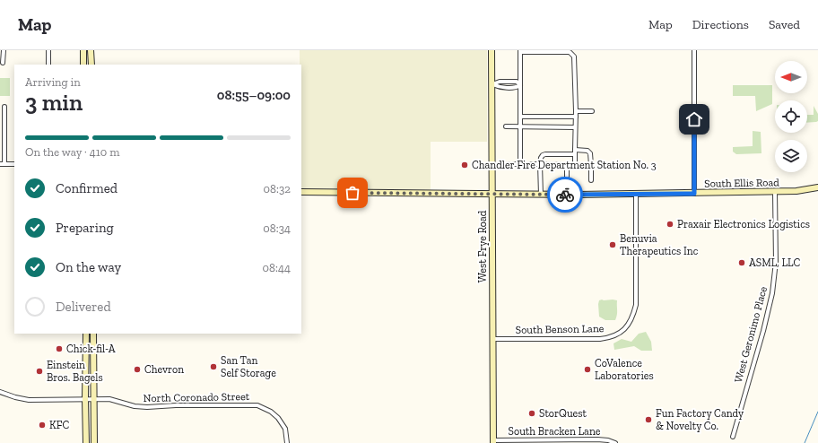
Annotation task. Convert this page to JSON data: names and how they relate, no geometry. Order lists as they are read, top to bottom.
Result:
{
  "streets": {
    "street": [
      "South Ellis Road",
      "West Frye Road",
      "South Benson Lane",
      "West Geronimo Place",
      "North Coronado Street",
      "South Bracken Lane"
    ]
  },
  "crossings": [
    ["South Ellis Road", "West Frye Road"],
    ["South Ellis Road", "South Benson Lane"],
    ["South Ellis Road", "West Geronimo Place"],
    ["West Frye Road", "South Benson Lane"],
    ["West Frye Road", "South Bracken Lane"]
  ],
  "places": [
    "Chandler Fire Department Station No. 3",
    "Praxair Electronics Logistics",
    "Benuvia Therapeutics Inc",
    "ASML, LLC",
    "Chick-fil-A",
    "San Tan Self Storage",
    "Chevron",
    "CoValence Laboratories",
    "Einstein Bros. Bagels",
    "StorQuest",
    "Fun Factory Candy & Novelty Co.",
    "KFC"
  ],
  "north": "left",
  "page": {
    "header": "Map",
    "nav": ["Map", "Directions", "Saved"],
    "heading": ["3 min", "Arriving in", "08:55–09:00"],
    "bar": "On the way · 410 m",
    "list": [
      ["Confirmed", "08:32"],
      ["Preparing", "08:34"],
      ["On the way", "08:44"],
      "Delivered"
    ]
  }
}
